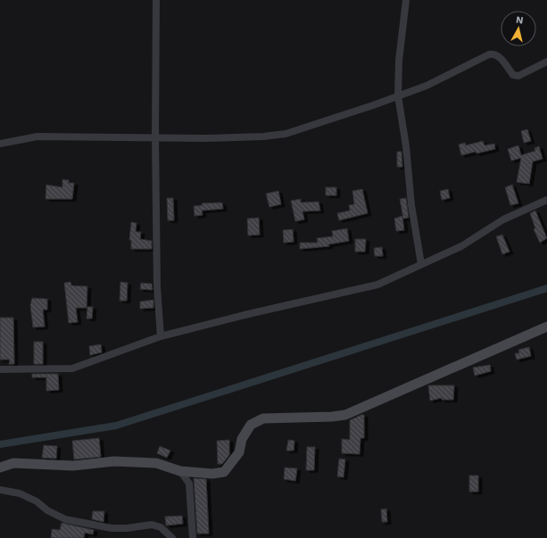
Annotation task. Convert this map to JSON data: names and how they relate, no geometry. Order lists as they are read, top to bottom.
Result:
{
  "north": "top"
}
